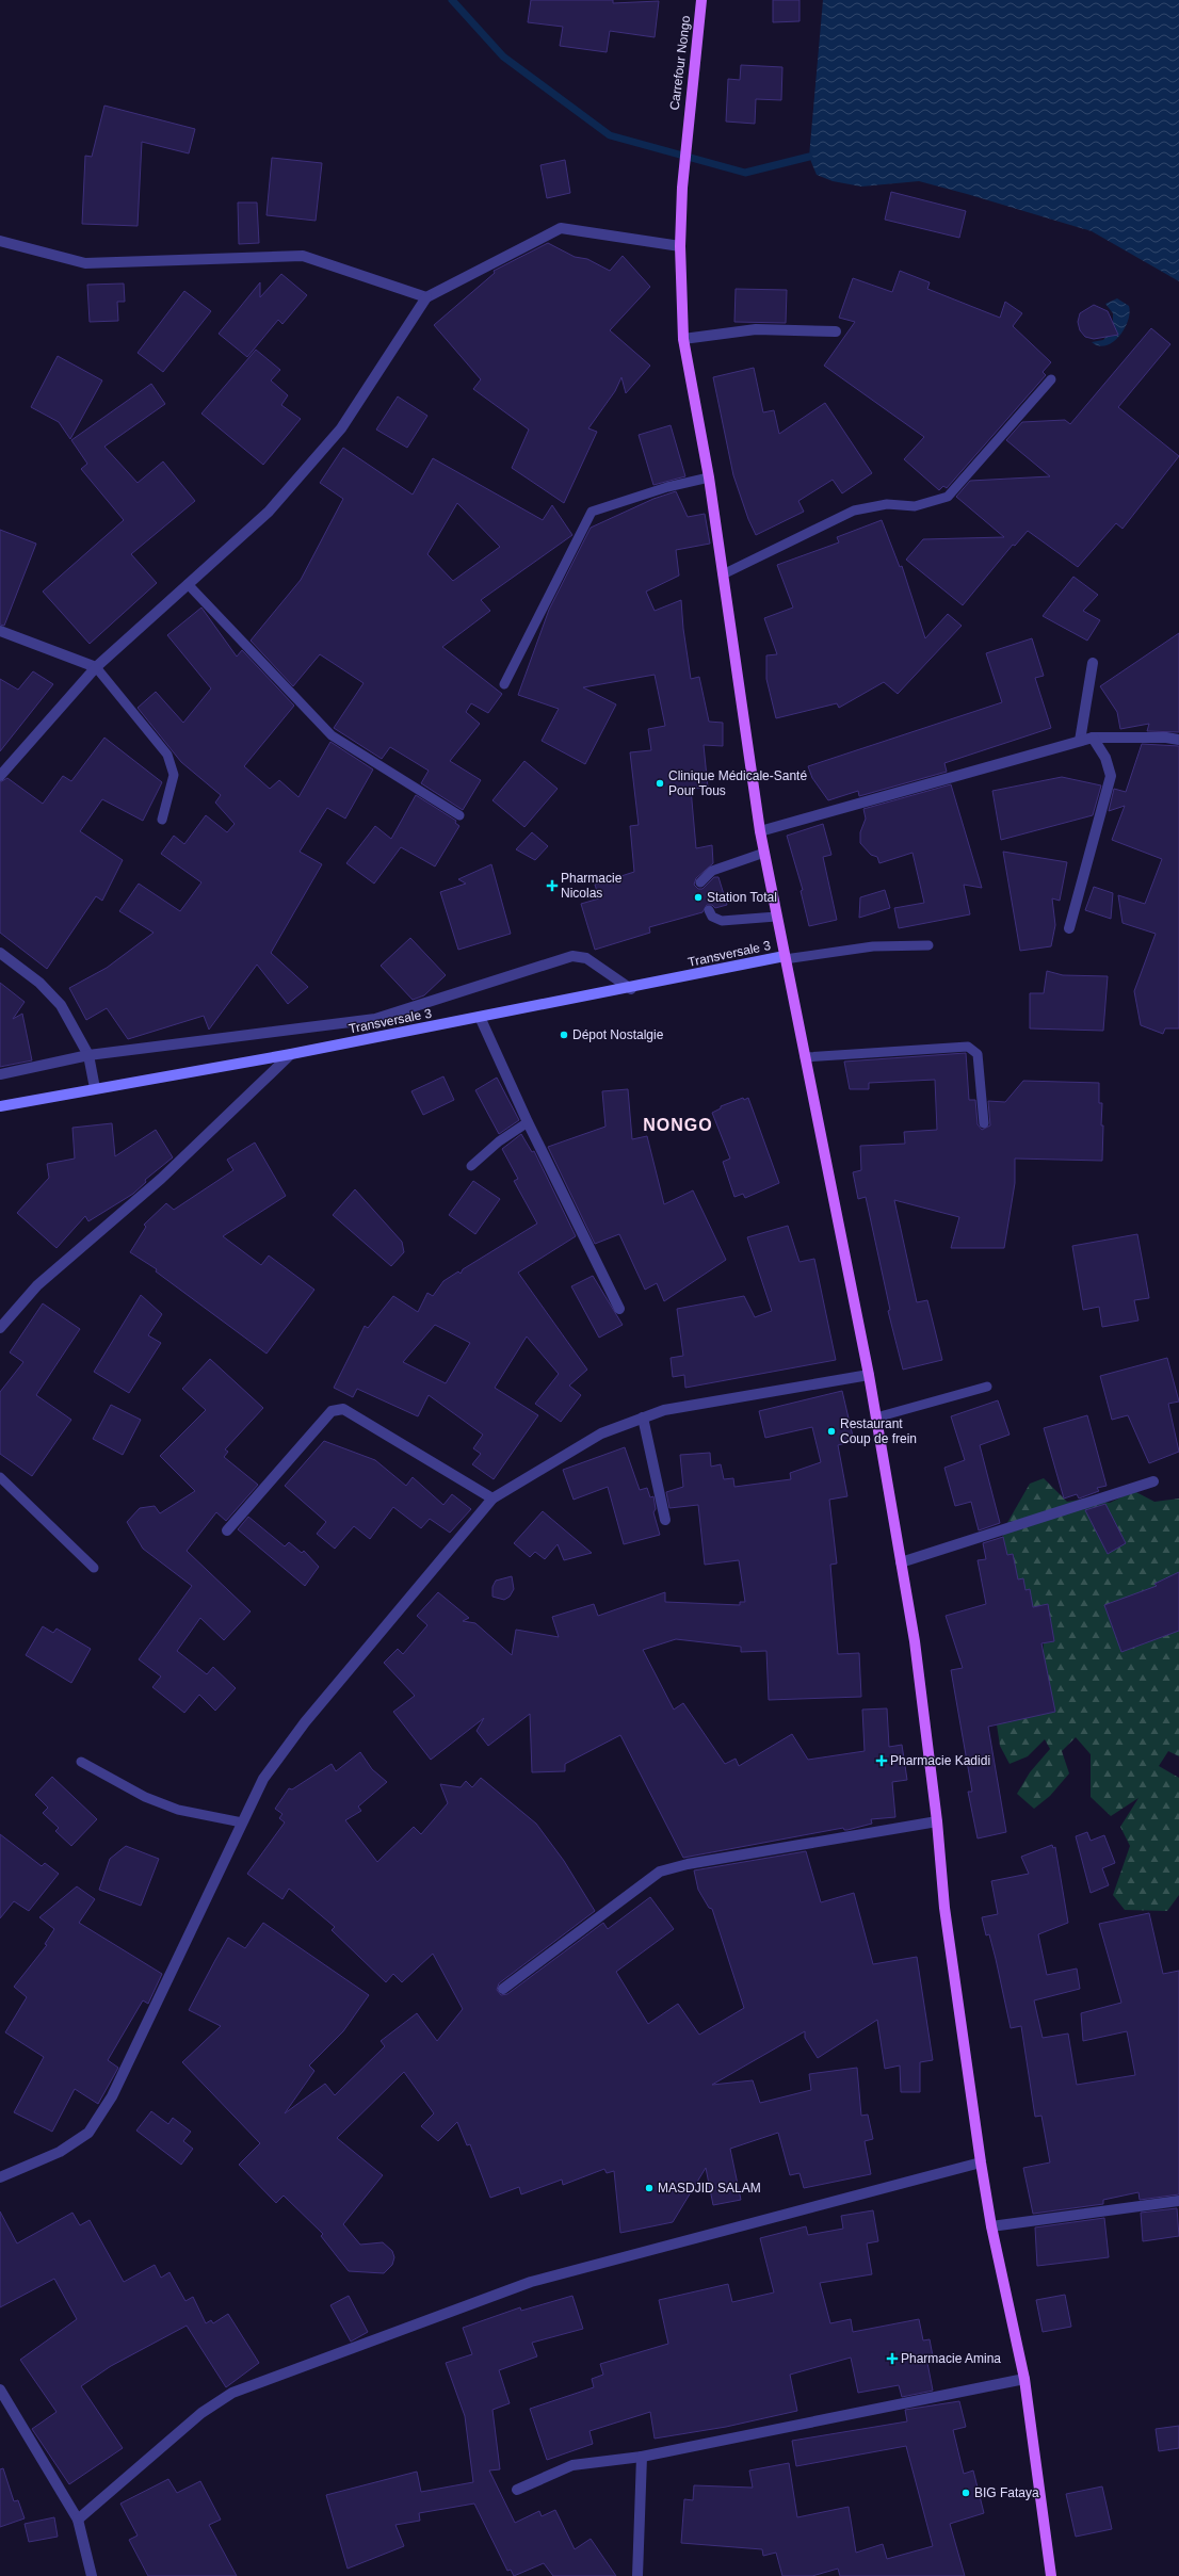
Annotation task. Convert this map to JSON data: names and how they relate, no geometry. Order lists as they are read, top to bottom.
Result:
{
  "streets": {
    "main road": ["Carrefour Nongo", "Transversale 3"]
  },
  "crossings": [
    ["Carrefour Nongo", "Transversale 3"]
  ],
  "districts": ["NONGO"],
  "places": {
    "other": [
      "Clinique Médicale-Santé Pour Tous",
      "Station Total",
      "Dépot Nostalgie",
      "Restaurant Coup de frein",
      "MASDJID SALAM",
      "BIG Fataya"
    ],
    "health": ["Pharmacie Nicolas", "Pharmacie Kadidi", "Pharmacie Amina"]
  }
}
